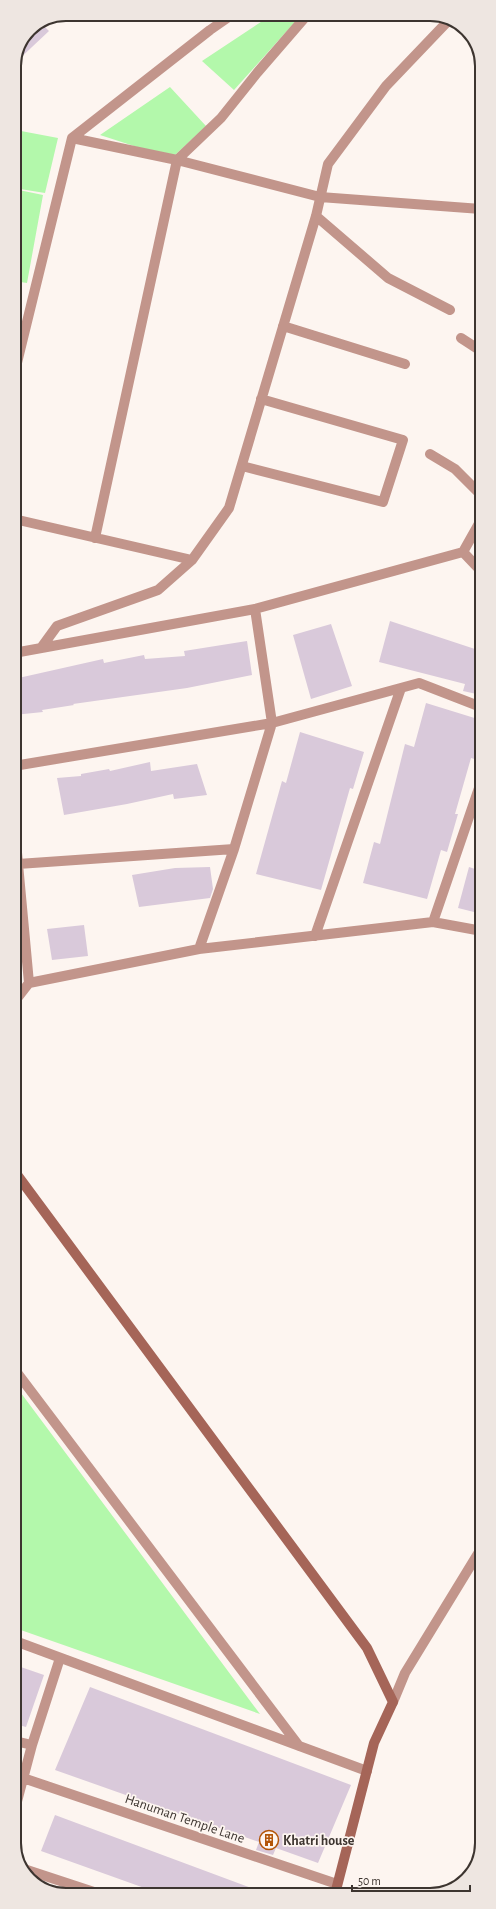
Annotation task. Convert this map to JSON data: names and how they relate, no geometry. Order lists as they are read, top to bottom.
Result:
{
  "streets": {
    "street": ["Hanuman Temple Lane"]
  },
  "places": {
    "building": ["Khatri house"]
  },
  "scale_bar": "50 m"
}
